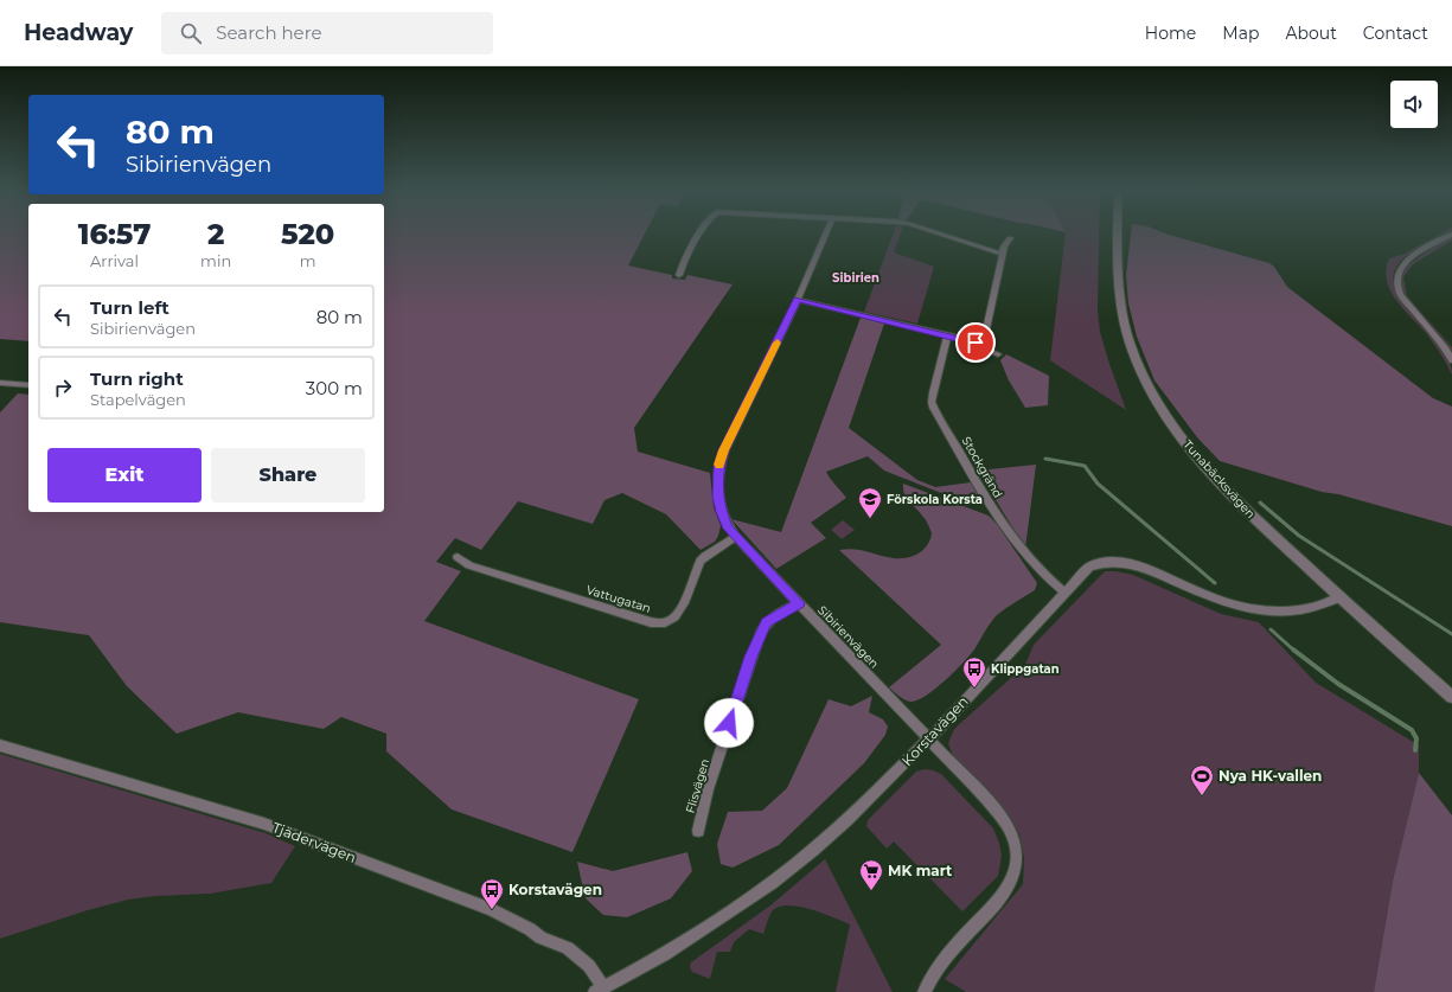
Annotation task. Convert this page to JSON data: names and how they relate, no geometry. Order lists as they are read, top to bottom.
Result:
{
  "streets": {
    "street": [
      "Stockgränd",
      "Tunabäcksvägen",
      "Vattugatan",
      "Sibirienvägen",
      "Korstavägen",
      "Flisvägen",
      "Tjädervägen"
    ]
  },
  "crossings": [
    ["Stockgränd", "Korstavägen"],
    ["Tunabäcksvägen", "Korstavägen"],
    ["Vattugatan", "Sibirienvägen"],
    ["Sibirienvägen", "Korstavägen"],
    ["Sibirienvägen", "Flisvägen"],
    ["Korstavägen", "Tjädervägen"]
  ],
  "districts": ["Sibirien"],
  "places": {
    "school or university": ["Förskola Korsta"],
    "bus stop": ["Klippgatan", "Korstavägen"],
    "sports": ["Nya HK-vallen"],
    "supermarket": ["MK mart"]
  },
  "page": {
    "header": "Headway",
    "search": "Search here",
    "nav": [
      "Home",
      "Map",
      "About",
      "Contact"
    ],
    "turn": ["80 m", "Sibirienvägen"],
    "eta": [
      "16:57",
      "Arrival",
      "2",
      "min",
      "520",
      "m"
    ],
    "list": [
      {
        "name": "Turn left",
        "note": "Sibirienvägen",
        "value": "80 m"
      },
      {
        "name": "Turn right",
        "note": "Stapelvägen",
        "value": "300 m"
      }
    ],
    "buttons": ["Exit", "Share"]
  }
}
